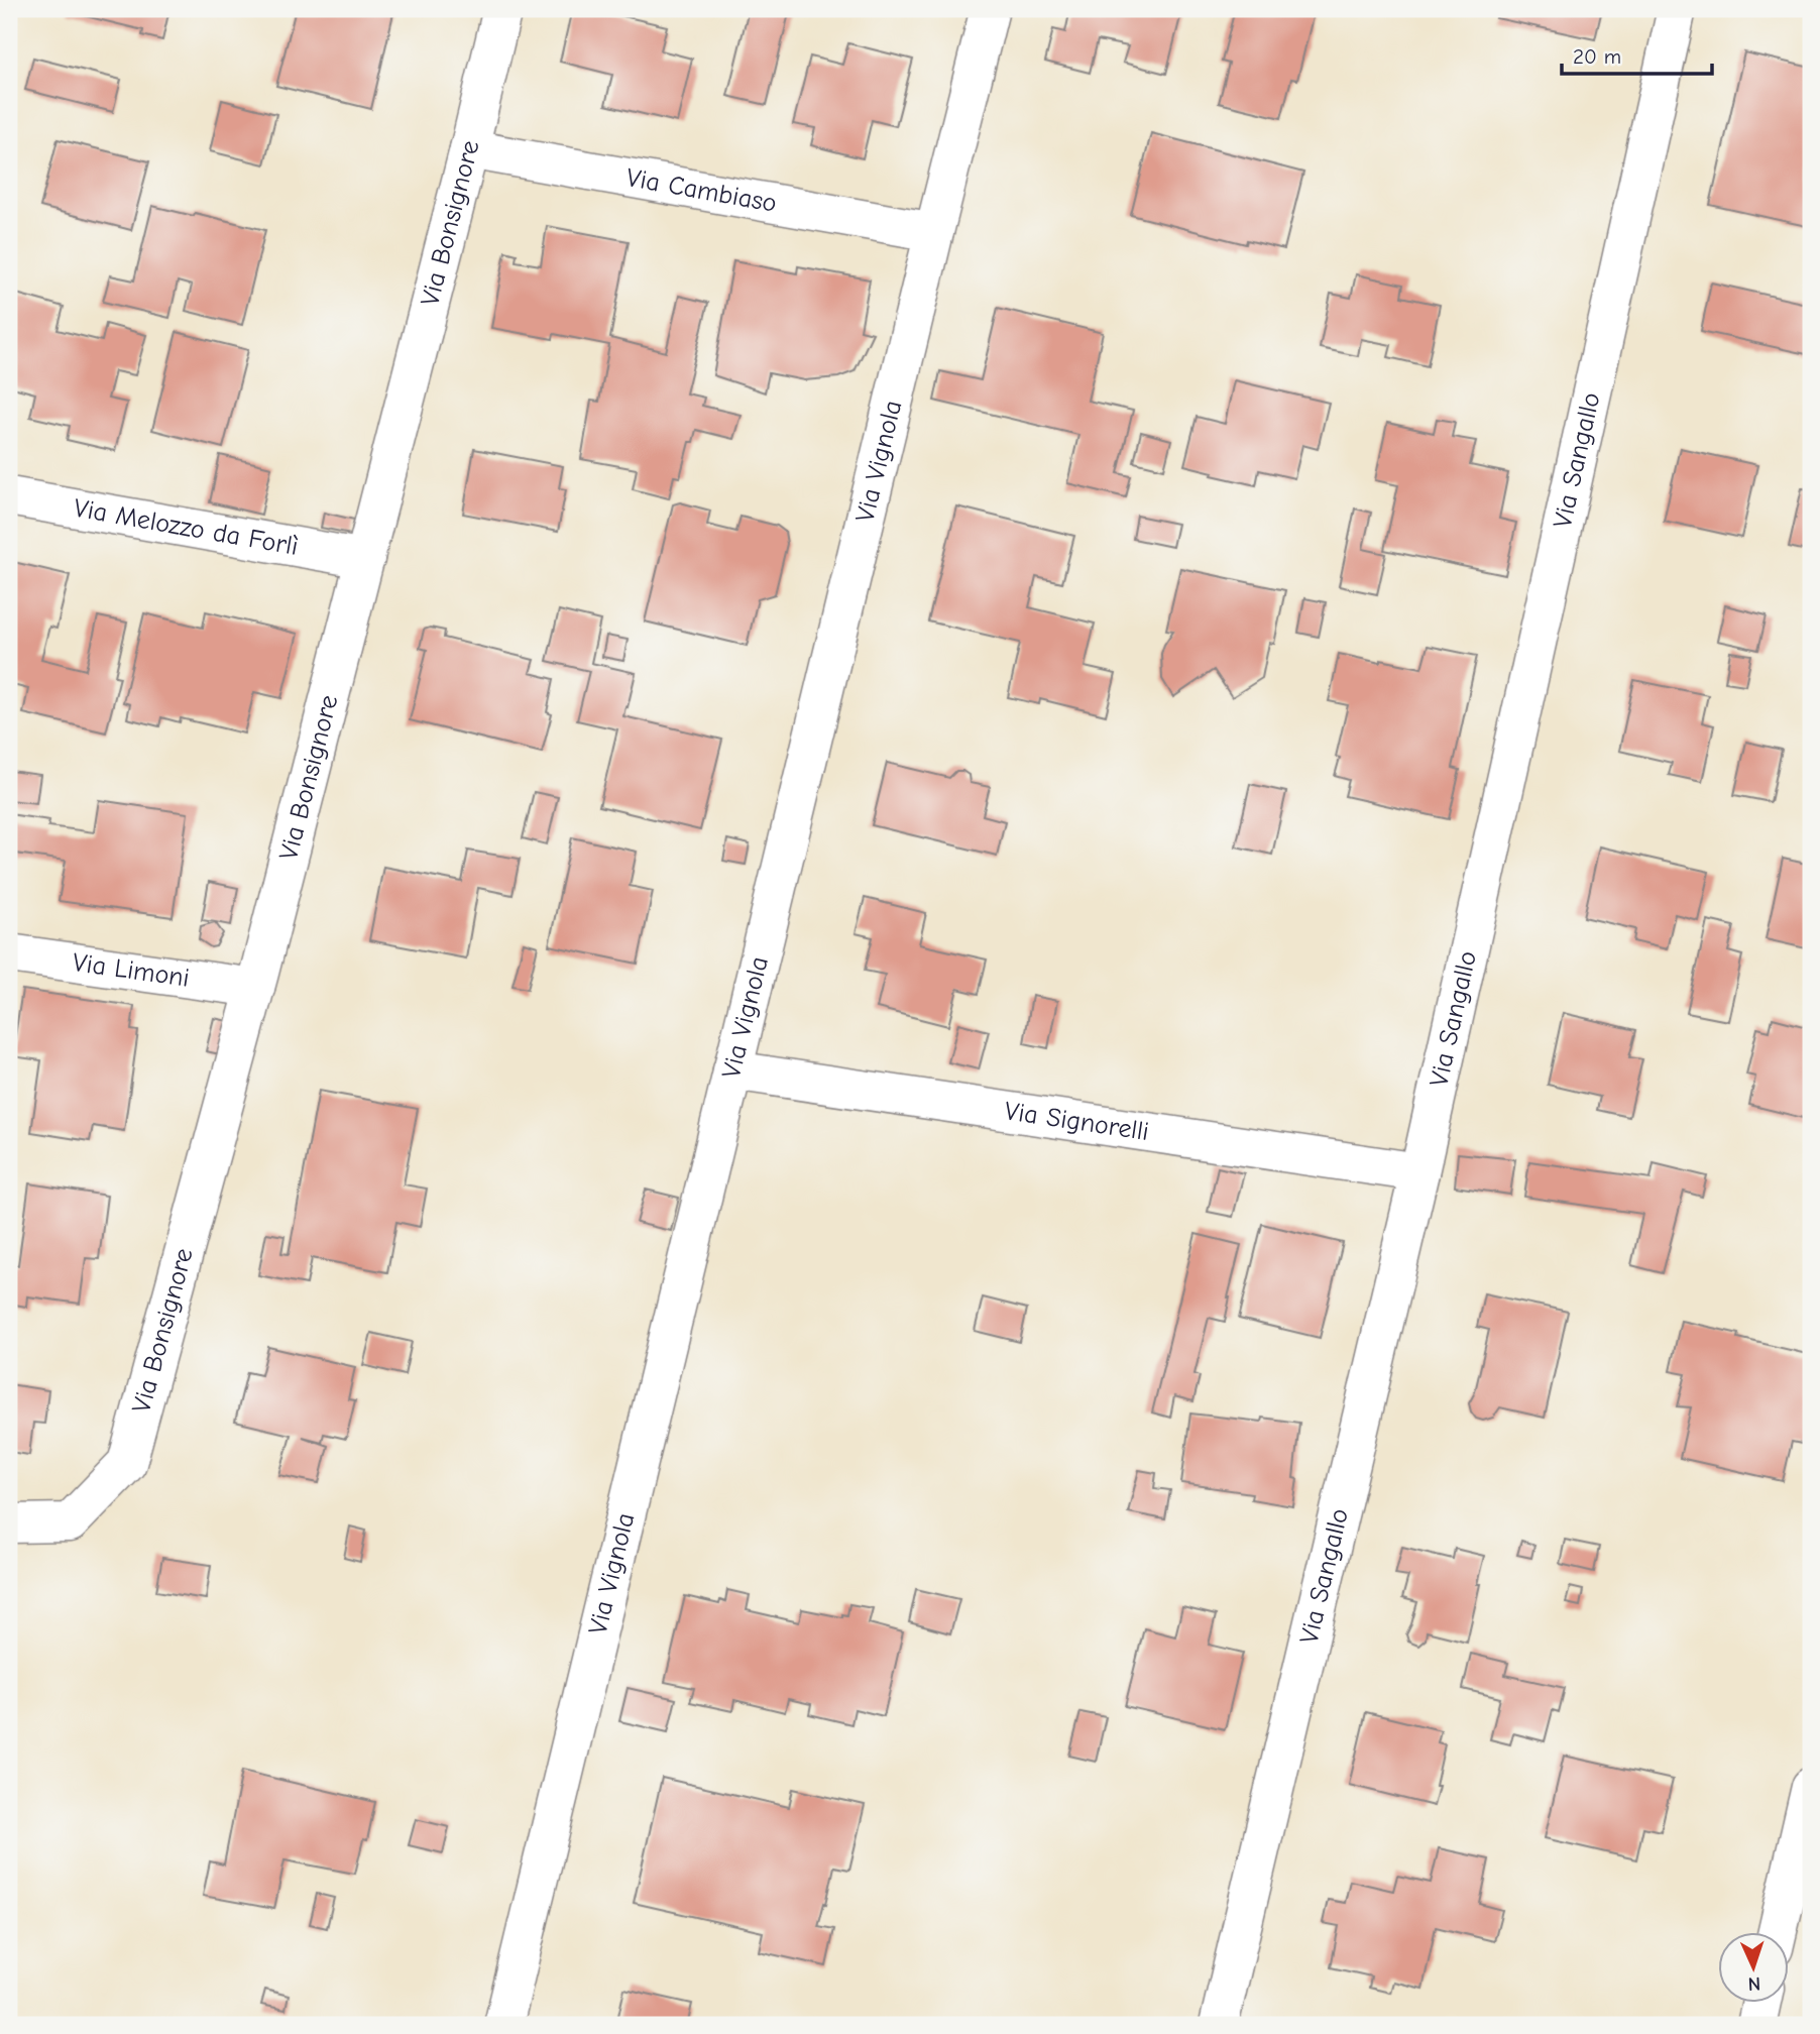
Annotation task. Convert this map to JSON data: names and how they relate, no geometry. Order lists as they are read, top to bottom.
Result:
{
  "streets": {
    "street": [
      "Via Cambiaso",
      "Via Bonsignore",
      "Via Vignola",
      "Via Sangallo",
      "Via Melozzo da Forlì",
      "Via Limoni",
      "Via Signorelli"
    ]
  },
  "crossings": [
    ["Via Cambiaso", "Via Bonsignore"],
    ["Via Cambiaso", "Via Vignola"],
    ["Via Bonsignore", "Via Melozzo da Forlì"],
    ["Via Bonsignore", "Via Limoni"],
    ["Via Vignola", "Via Signorelli"],
    ["Via Sangallo", "Via Signorelli"]
  ],
  "scale_bar": "20 m",
  "north": "bottom"
}
